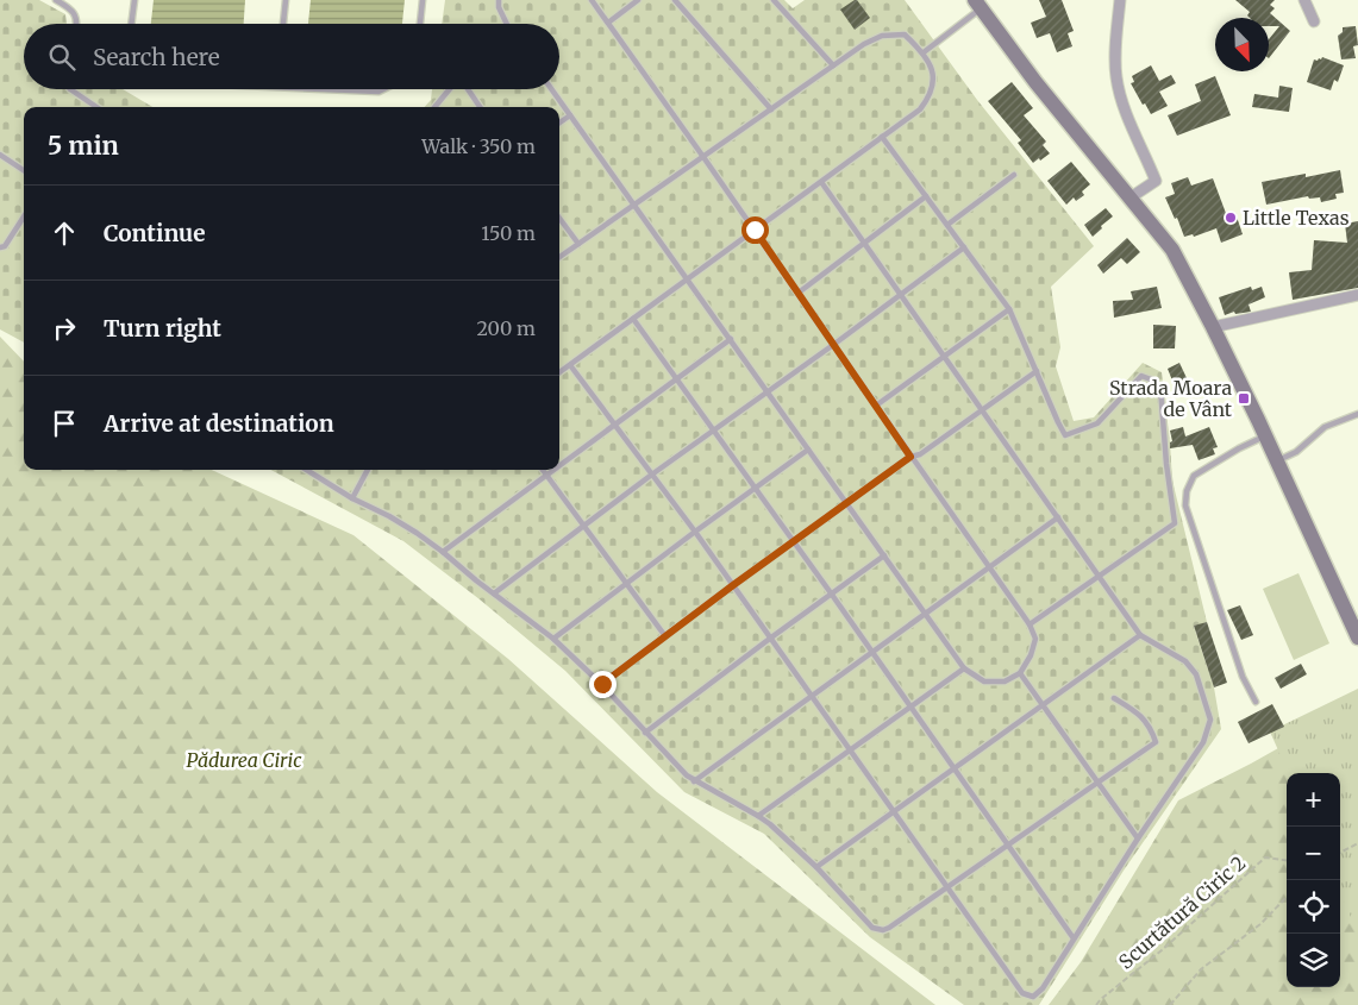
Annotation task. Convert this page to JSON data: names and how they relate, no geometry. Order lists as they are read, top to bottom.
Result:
{
  "streets": {
    "path": ["Scurtătură Ciric 2"]
  },
  "parks": ["Pădurea Ciric"],
  "places": {
    "other": ["Little Texas"],
    "transit": ["Strada Moara de Vânt"]
  },
  "north": "bottom right",
  "page": {
    "search": "Search here",
    "heading": ["5 min", "Walk · 350 m"],
    "list": [
      ["Continue", "150 m"],
      ["Turn right", "200 m"],
      "Arrive at destination"
    ],
    "map_buttons": ["+", "−"]
  }
}
